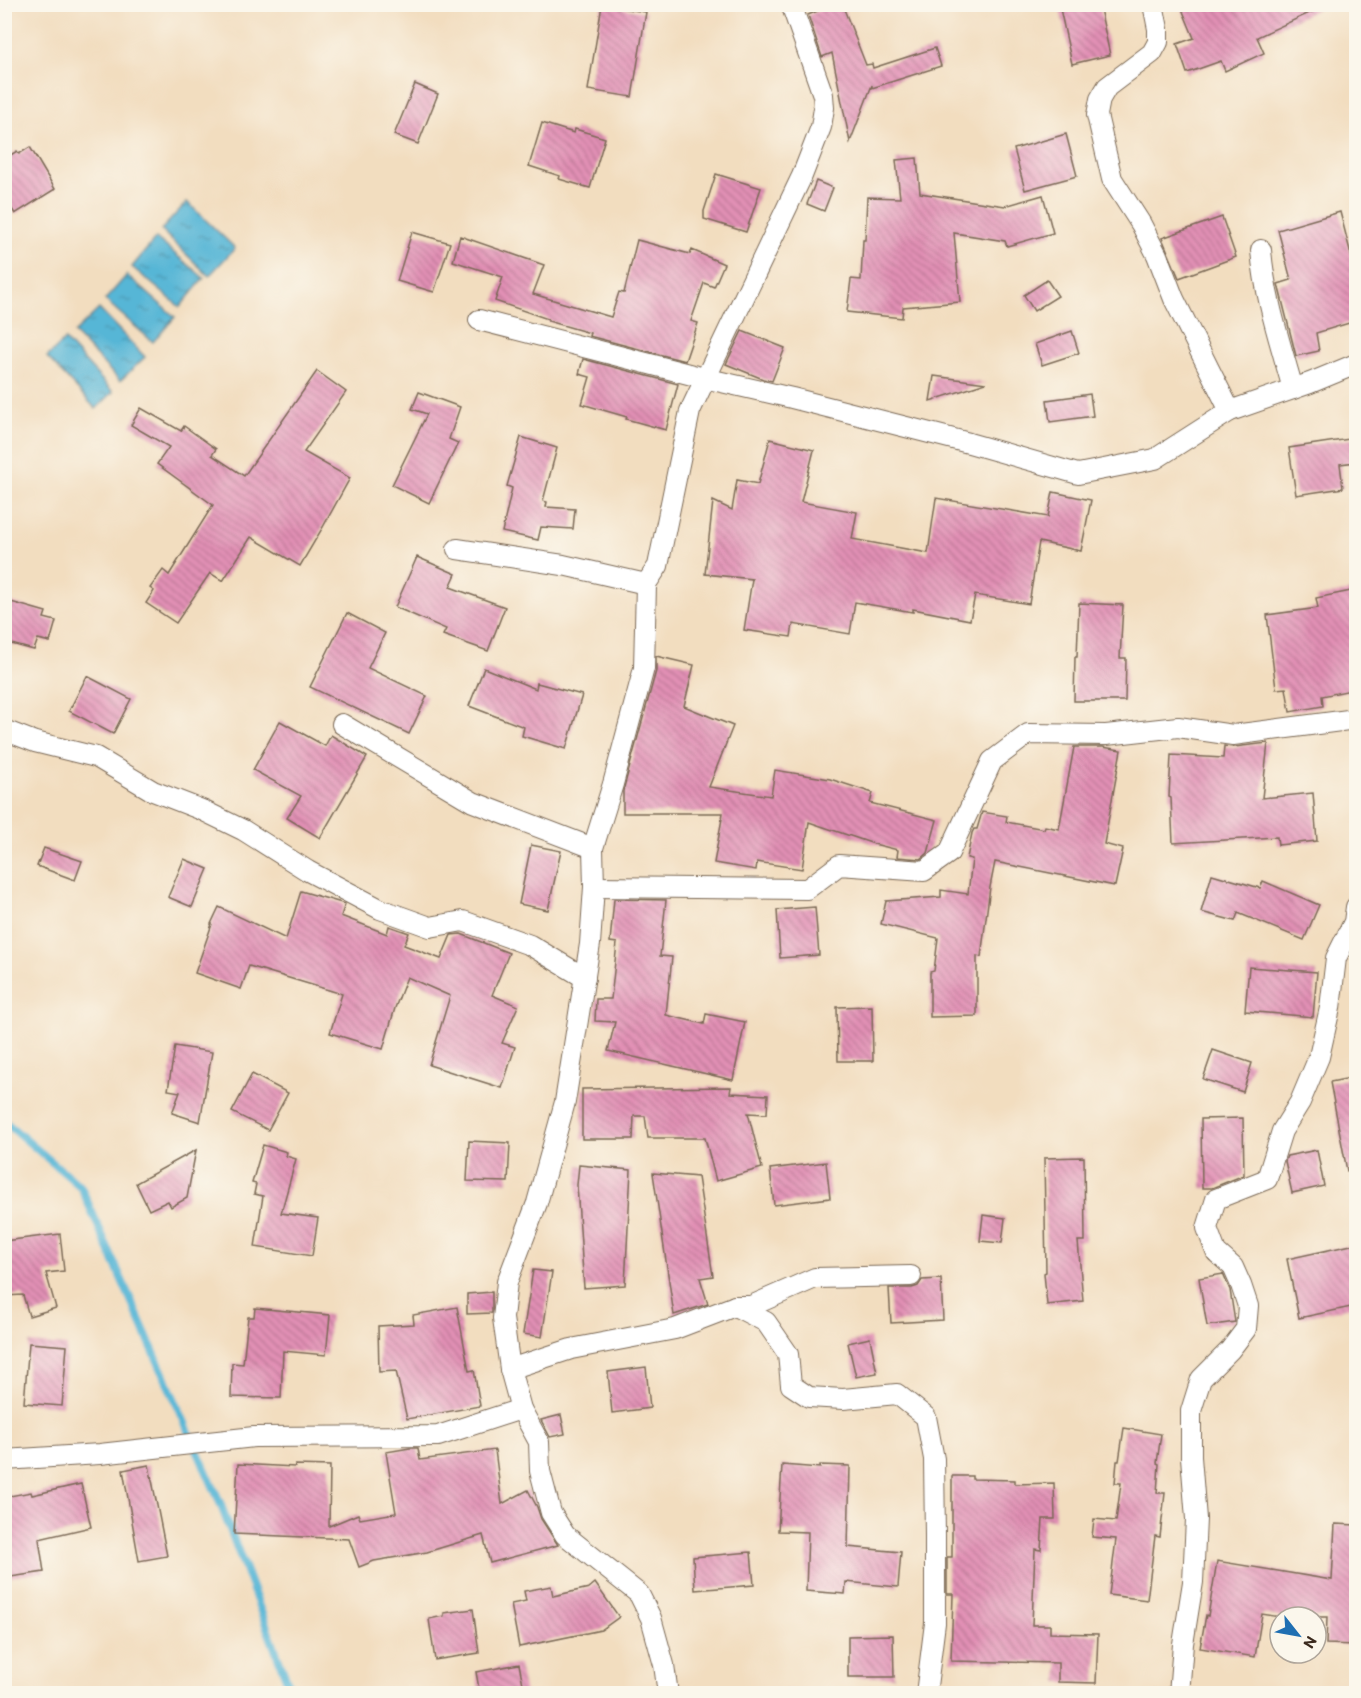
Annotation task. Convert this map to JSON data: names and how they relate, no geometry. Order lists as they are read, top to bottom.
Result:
{
  "north": "bottom right"
}
